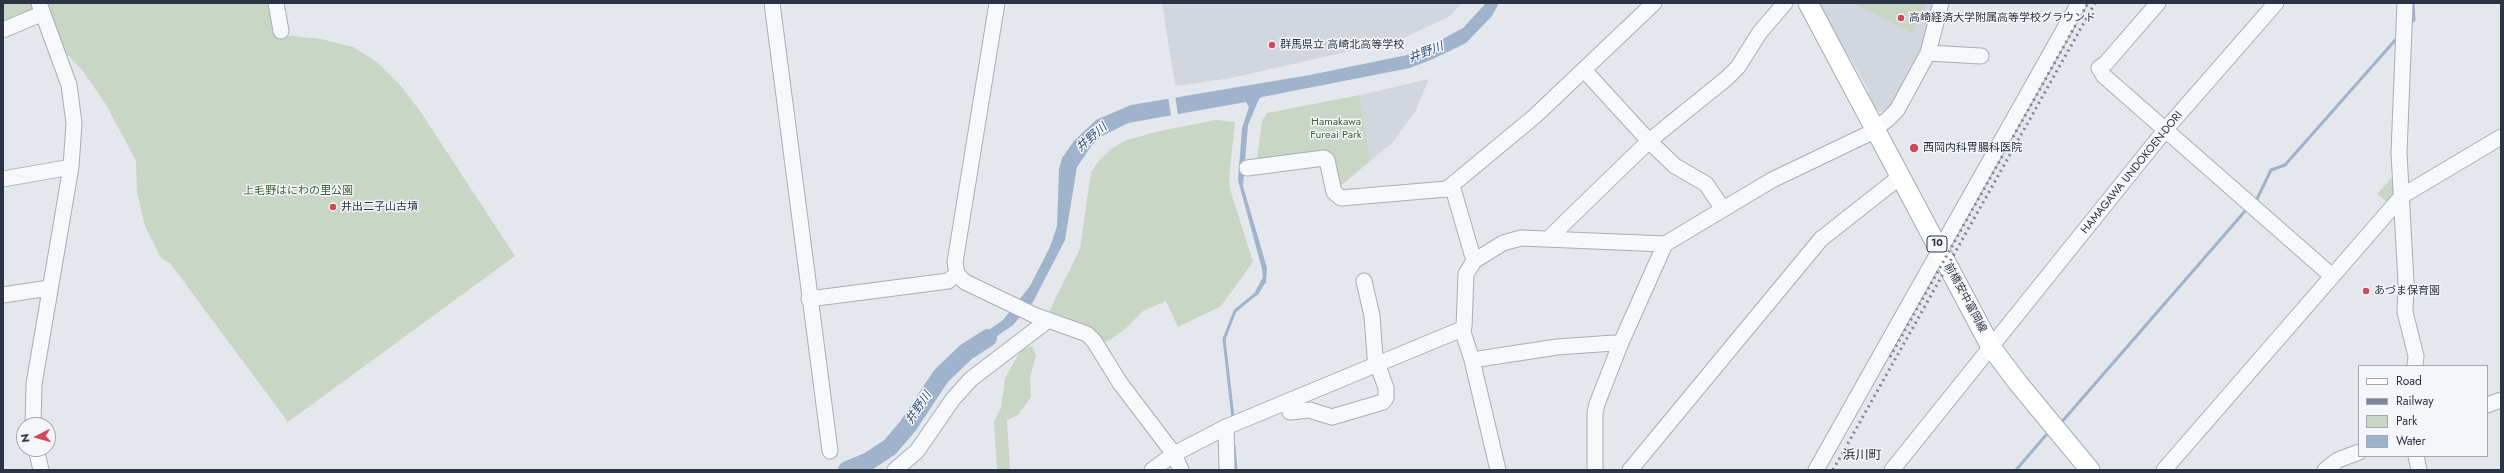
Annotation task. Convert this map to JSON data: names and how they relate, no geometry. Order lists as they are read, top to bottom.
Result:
{
  "streets": {
    "main road": ["10", "前橋安中富岡線"],
    "street": ["HAMAGAWA UNDOKOEN-DORI"]
  },
  "crossings": [
    ["HAMAGAWA UNDOKOEN-DORI", "前橋安中富岡線"]
  ],
  "districts": ["浜川町"],
  "water": ["井野川"],
  "parks": ["Hamakawa Fureai Park", "上毛野はにわの里公園"],
  "places": [
    "高崎経済大学附属高等学校グラウンド",
    "群馬県立 高崎北高等学校",
    "西岡内科胃腸科医院",
    "井出二子山古墳",
    "あづま保育園"
  ],
  "legend": [
    "Road",
    "Railway",
    "Park",
    "Water"
  ],
  "north": "left"
}
